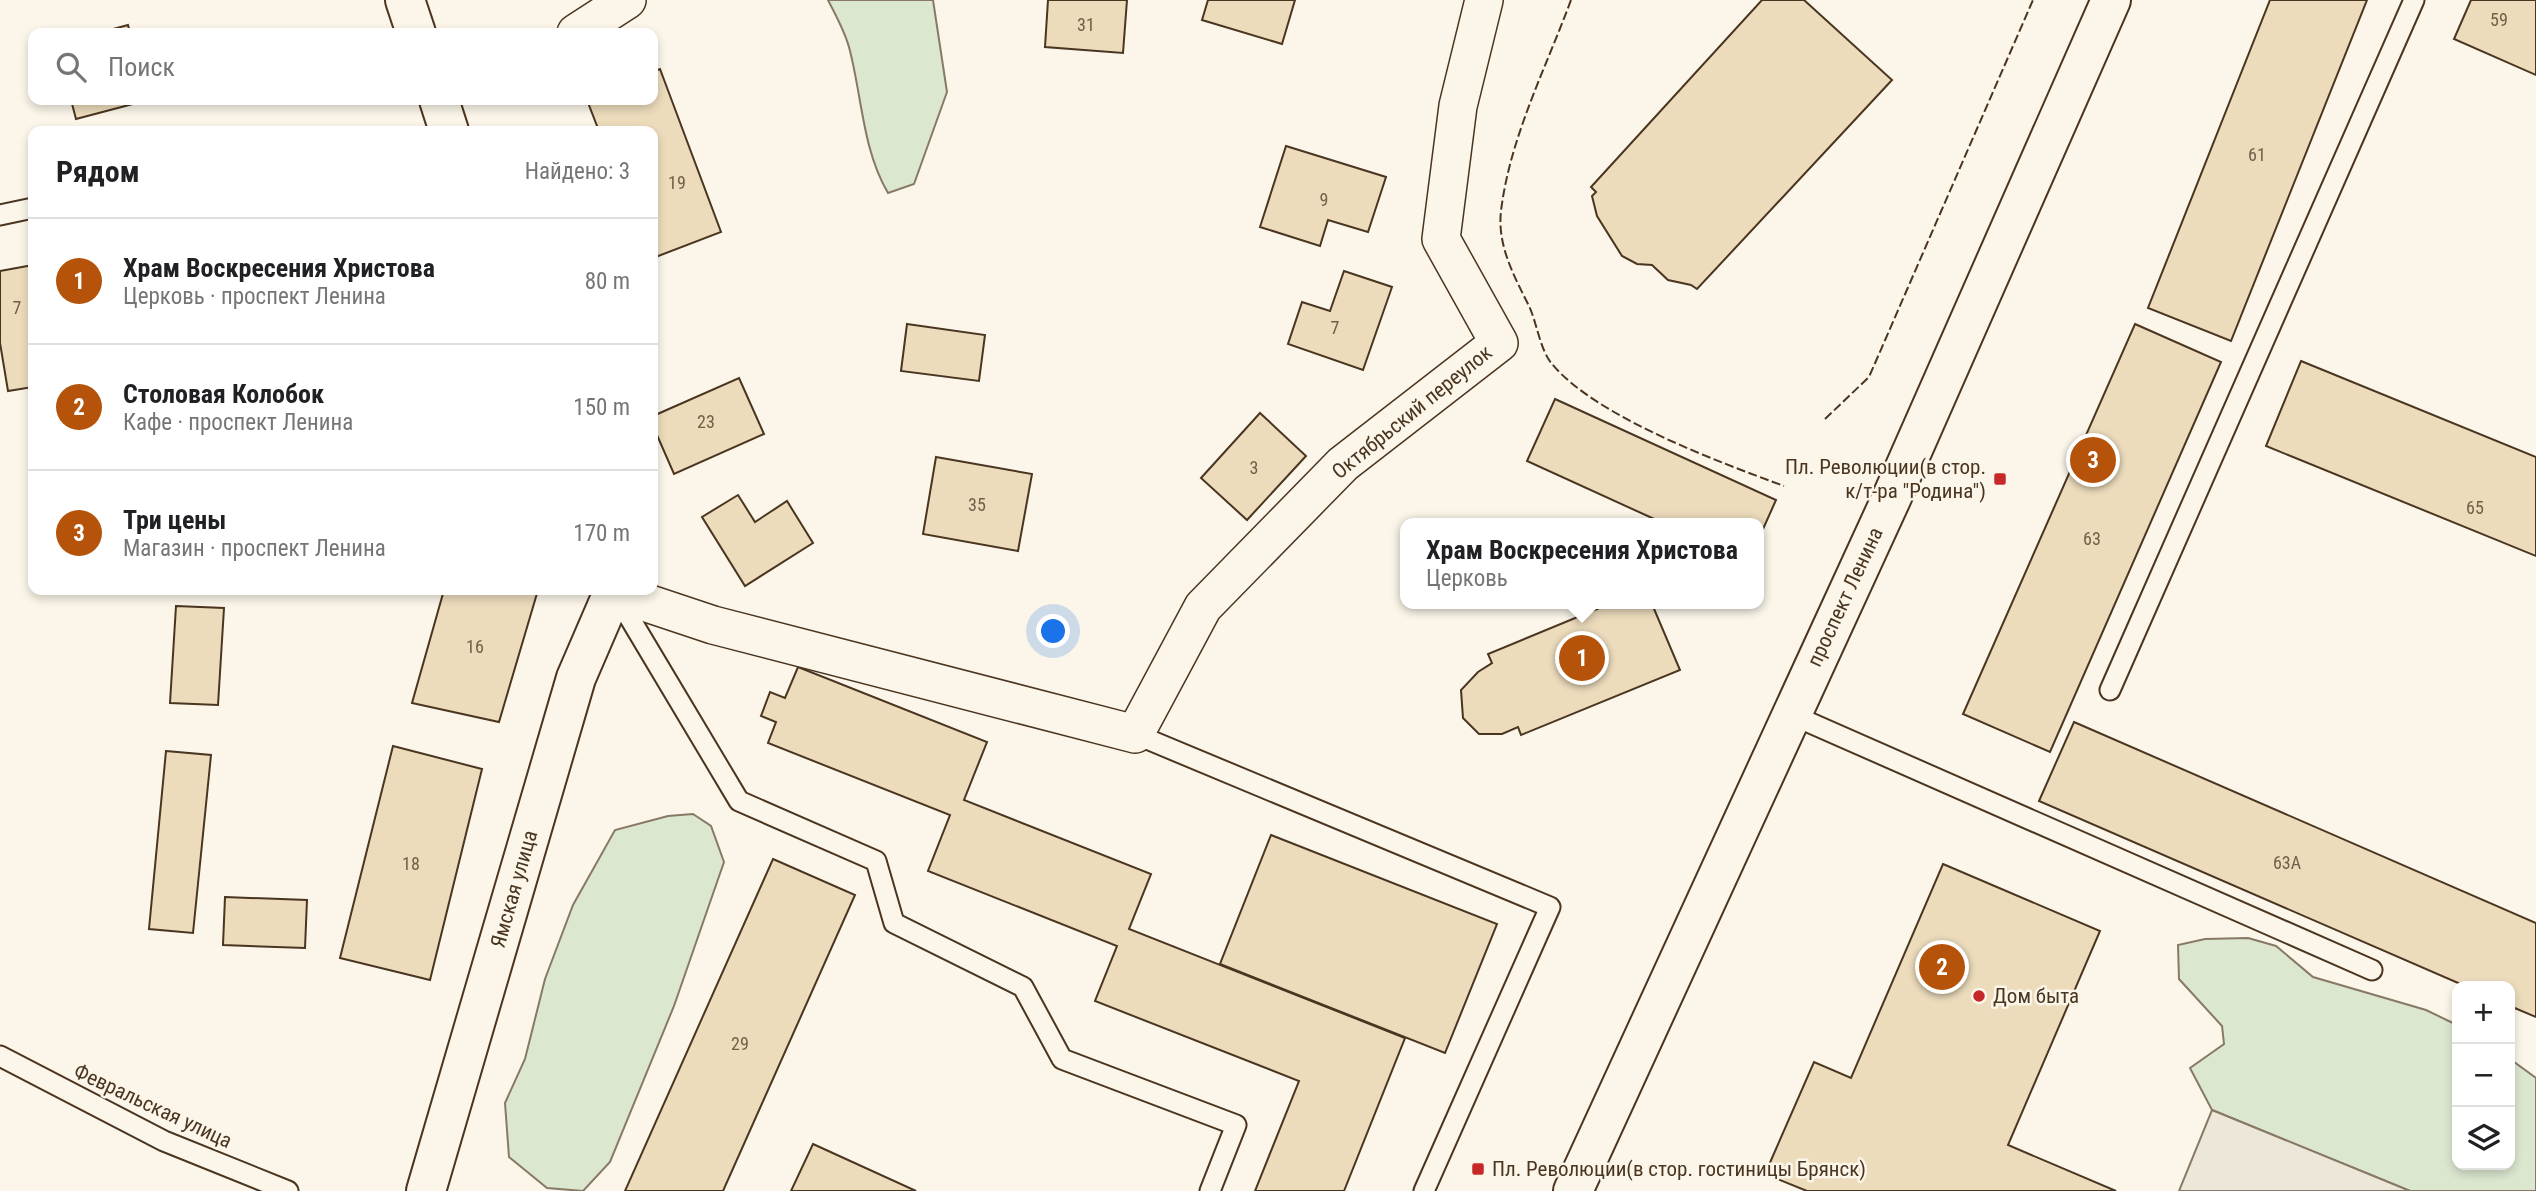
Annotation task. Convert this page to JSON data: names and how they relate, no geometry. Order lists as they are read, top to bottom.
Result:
{
  "streets": {
    "main road": ["проспект Ленина", "Ямская улица"],
    "street": ["Октябрьский переулок"],
    "lane": ["Февральская улица"]
  },
  "places": {
    "transit": ["Пл. Революции(в стор. к/т-ра \"Родина\")", "Пл. Революции(в стор. гостиницы Брянск)"],
    "other": ["Дом быта"]
  },
  "house_numbers": [
    "59",
    "31",
    "61",
    "19",
    "9",
    "7",
    "7",
    "23",
    "3",
    "35",
    "65",
    "63",
    "16",
    "63А",
    "18",
    "29"
  ],
  "page": {
    "search": "Поиск",
    "heading": ["Рядом", "Найдено: 3"],
    "list": [
      {
        "mark": "1",
        "name": "Храм Воскресения Христова",
        "note": "Церковь · проспект Ленина",
        "value": "80 m"
      },
      {
        "mark": "2",
        "name": "Столовая Колобок",
        "note": "Кафе · проспект Ленина",
        "value": "150 m"
      },
      {
        "mark": "3",
        "name": "Три цены",
        "note": "Магазин · проспект Ленина",
        "value": "170 m"
      }
    ],
    "pins": ["3", "1", "2"],
    "popup": ["Храм Воскресения Христова", "Церковь"],
    "map_buttons": ["+", "−"]
  }
}
